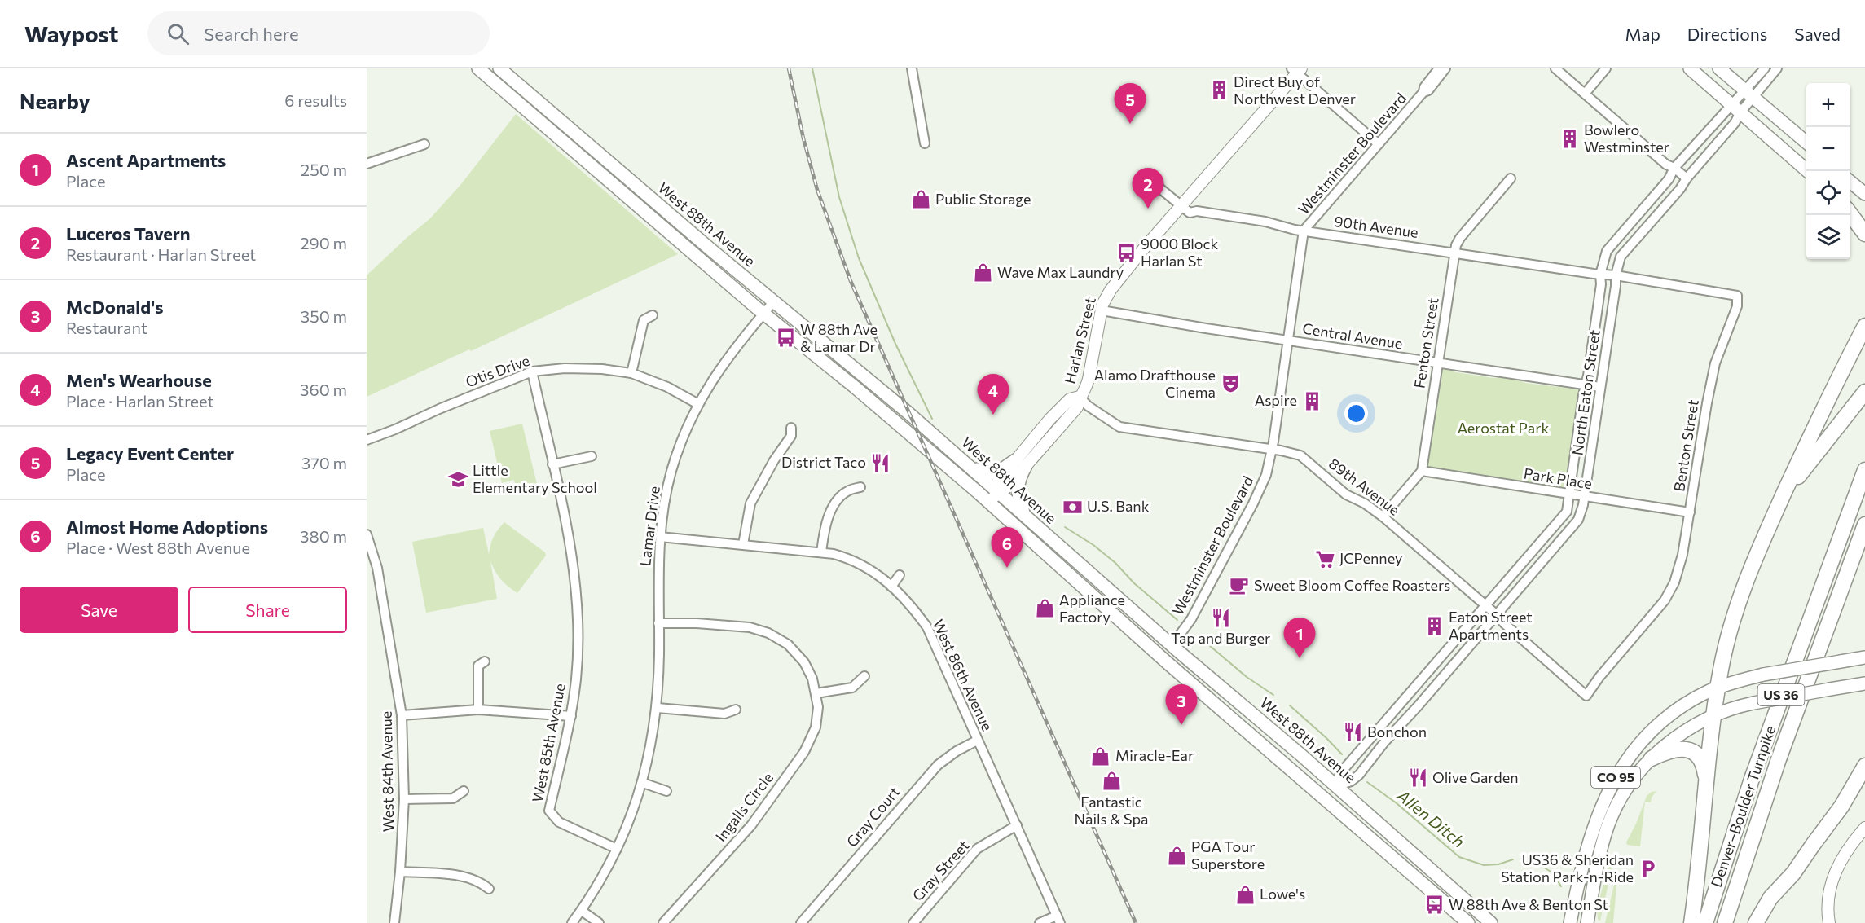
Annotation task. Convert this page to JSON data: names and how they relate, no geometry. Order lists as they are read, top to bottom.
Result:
{
  "streets": {
    "highway": ["US 36", "Denver–Boulder Turnpike"],
    "main road": ["West 88th Avenue", "CO 95"],
    "street": [
      "Westminster Boulevard",
      "90th Avenue",
      "Central Avenue",
      "Harlan Street",
      "Fenton Street",
      "Otis Drive",
      "North Eaton Street",
      "Benton Street",
      "Park Place",
      "89th Avenue",
      "Lamar Drive",
      "West 86th Avenue",
      "West 85th Avenue",
      "West 84th Avenue",
      "Ingalls Circle",
      "Gray Court",
      "Gray Street"
    ]
  },
  "crossings": [
    ["Westminster Boulevard", "West 88th Avenue"],
    ["Westminster Boulevard", "90th Avenue"],
    ["Westminster Boulevard", "Central Avenue"],
    ["Westminster Boulevard", "89th Avenue"],
    ["West 88th Avenue", "Harlan Street"],
    ["West 88th Avenue", "North Eaton Street"],
    ["West 88th Avenue", "Lamar Drive"],
    ["90th Avenue", "Harlan Street"],
    ["90th Avenue", "Fenton Street"],
    ["90th Avenue", "North Eaton Street"],
    ["90th Avenue", "Benton Street"],
    ["Central Avenue", "Harlan Street"],
    ["Central Avenue", "Fenton Street"],
    ["Central Avenue", "North Eaton Street"],
    ["Harlan Street", "89th Avenue"],
    ["Fenton Street", "Park Place"],
    ["Otis Drive", "Lamar Drive"],
    ["Otis Drive", "West 85th Avenue"],
    ["North Eaton Street", "Benton Street"],
    ["North Eaton Street", "Park Place"],
    ["North Eaton Street", "89th Avenue"],
    ["Benton Street", "Park Place"],
    ["Benton Street", "89th Avenue"],
    ["Lamar Drive", "West 86th Avenue"],
    ["Lamar Drive", "West 85th Avenue"],
    ["Lamar Drive", "Ingalls Circle"],
    ["West 86th Avenue", "Gray Court"],
    ["West 86th Avenue", "Gray Street"]
  ],
  "water": ["Allen Ditch"],
  "parks": ["Aerostat Park"],
  "places": {
    "building": [
      "Direct Buy of Northwest Denver",
      "Bowlero Westminster",
      "Aspire",
      "Eaton Street Apartments"
    ],
    "shop": [
      "Public Storage",
      "Wave Max Laundry",
      "Appliance Factory",
      "Miracle-Ear",
      "Fantastic Nails & Spa",
      "PGA Tour Superstore",
      "Lowe's"
    ],
    "bus stop": ["9000 Block Harlan St", "W 88th Ave & Lamar Dr", "W 88th Ave & Benton St"],
    "theatre": ["Alamo Drafthouse Cinema"],
    "restaurant": [
      "District Taco",
      "Tap and Burger",
      "Bonchon",
      "Olive Garden"
    ],
    "school or university": ["Little Elementary School"],
    "bank": ["U.S. Bank"],
    "supermarket": ["JCPenney"],
    "cafe": ["Sweet Bloom Coffee Roasters"],
    "parking": ["US36 & Sheridan Station Park-n-Ride"]
  },
  "page": {
    "header": "Waypost",
    "search": "Search here",
    "nav": ["Map", "Directions", "Saved"],
    "heading": ["Nearby", "6 results"],
    "map_buttons": ["+", "−"],
    "pins": [
      "5",
      "2",
      "4",
      "6",
      "1",
      "3"
    ],
    "list": [
      {
        "mark": "1",
        "name": "Ascent Apartments",
        "note": "Place",
        "value": "250 m"
      },
      {
        "mark": "2",
        "name": "Luceros Tavern",
        "note": "Restaurant · Harlan Street",
        "value": "290 m"
      },
      {
        "mark": "3",
        "name": "McDonald's",
        "note": "Restaurant",
        "value": "350 m"
      },
      {
        "mark": "4",
        "name": "Men's Wearhouse",
        "note": "Place · Harlan Street",
        "value": "360 m"
      },
      {
        "mark": "5",
        "name": "Legacy Event Center",
        "note": "Place",
        "value": "370 m"
      },
      {
        "mark": "6",
        "name": "Almost Home Adoptions",
        "note": "Place · West 88th Avenue",
        "value": "380 m"
      }
    ],
    "buttons": ["Save", "Share"]
  }
}
